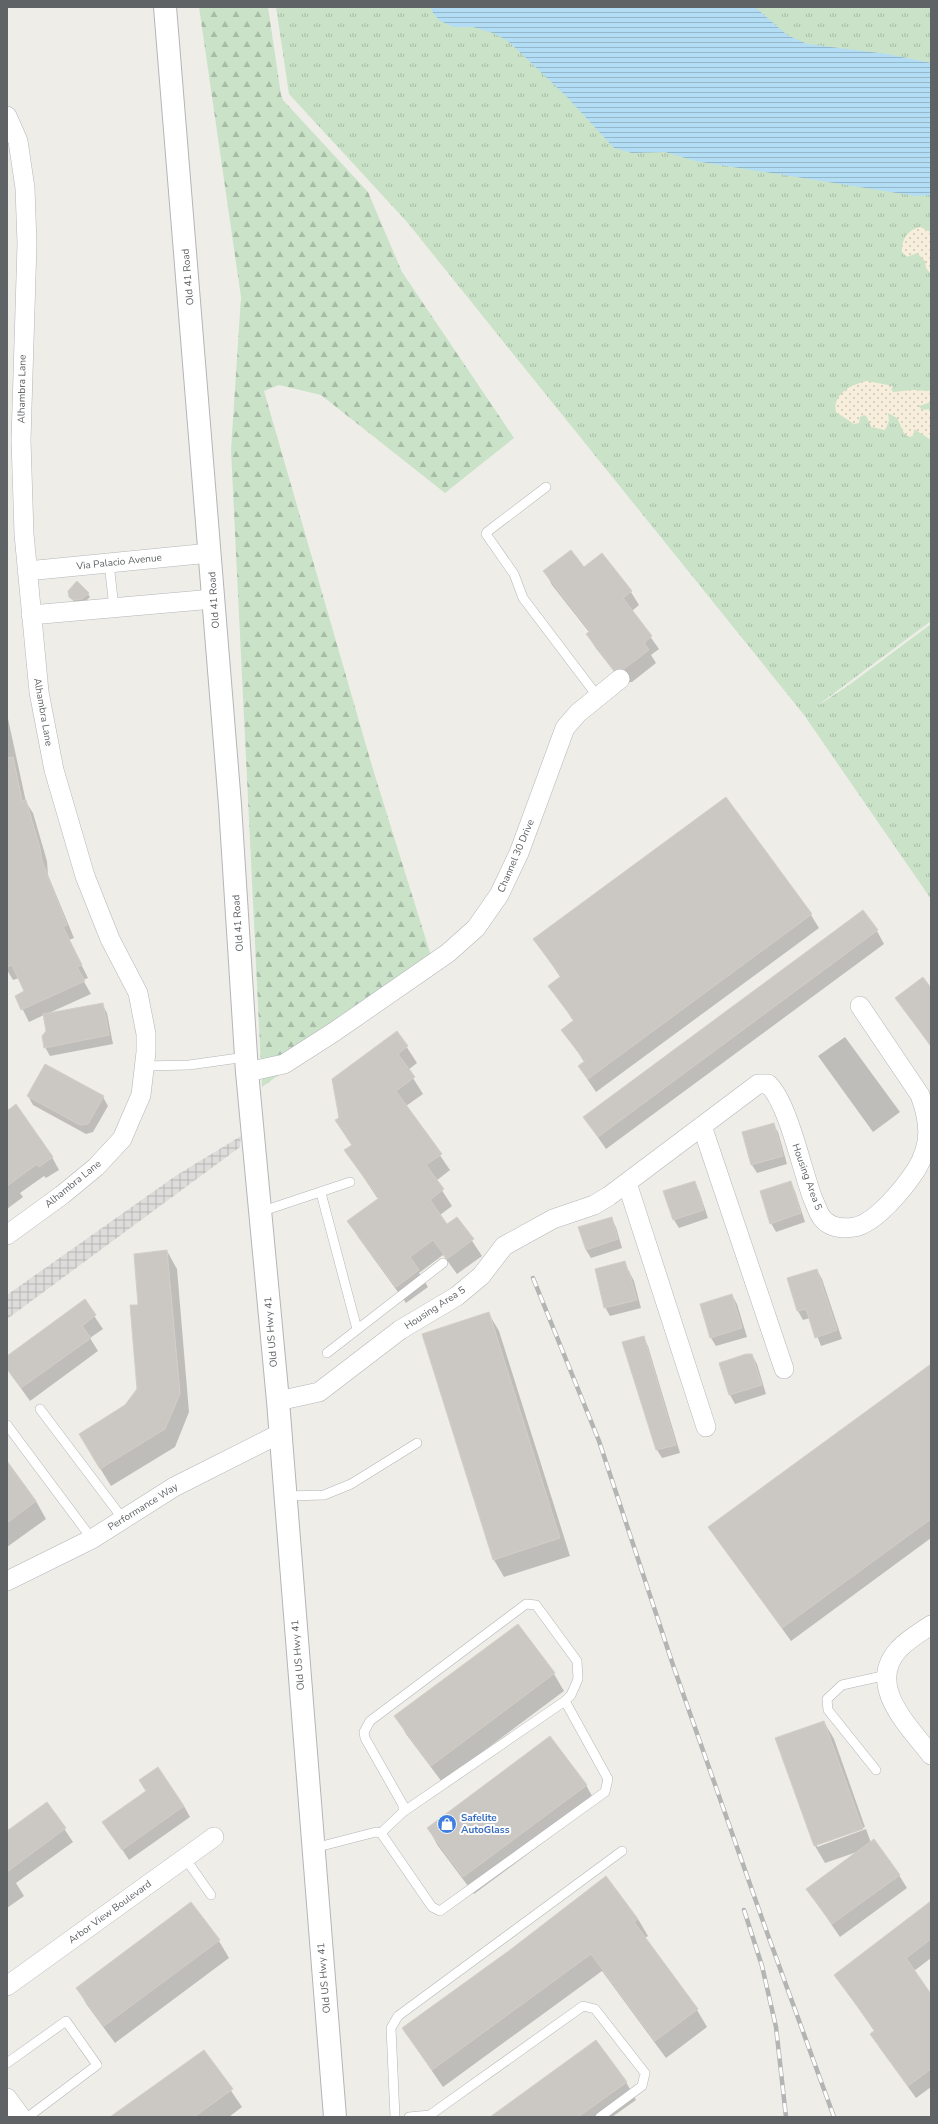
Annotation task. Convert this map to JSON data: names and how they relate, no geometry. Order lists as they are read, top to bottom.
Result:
{
  "streets": {
    "street": [
      "Old 41 Road",
      "Alhambra Lane",
      "Via Palacio Avenue",
      "Channel 30 Drive",
      "Housing Area 5",
      "Old US Hwy 41",
      "Performance Way",
      "Arbor View Boulevard"
    ]
  },
  "crossings": [
    ["Old 41 Road", "Via Palacio Avenue"],
    ["Old 41 Road", "Channel 30 Drive"],
    ["Old 41 Road", "Old US Hwy 41"],
    ["Alhambra Lane", "Via Palacio Avenue"],
    ["Housing Area 5", "Old US Hwy 41"],
    ["Old US Hwy 41", "Performance Way"]
  ],
  "places": {
    "shop": ["Safelite AutoGlass"]
  }
}
